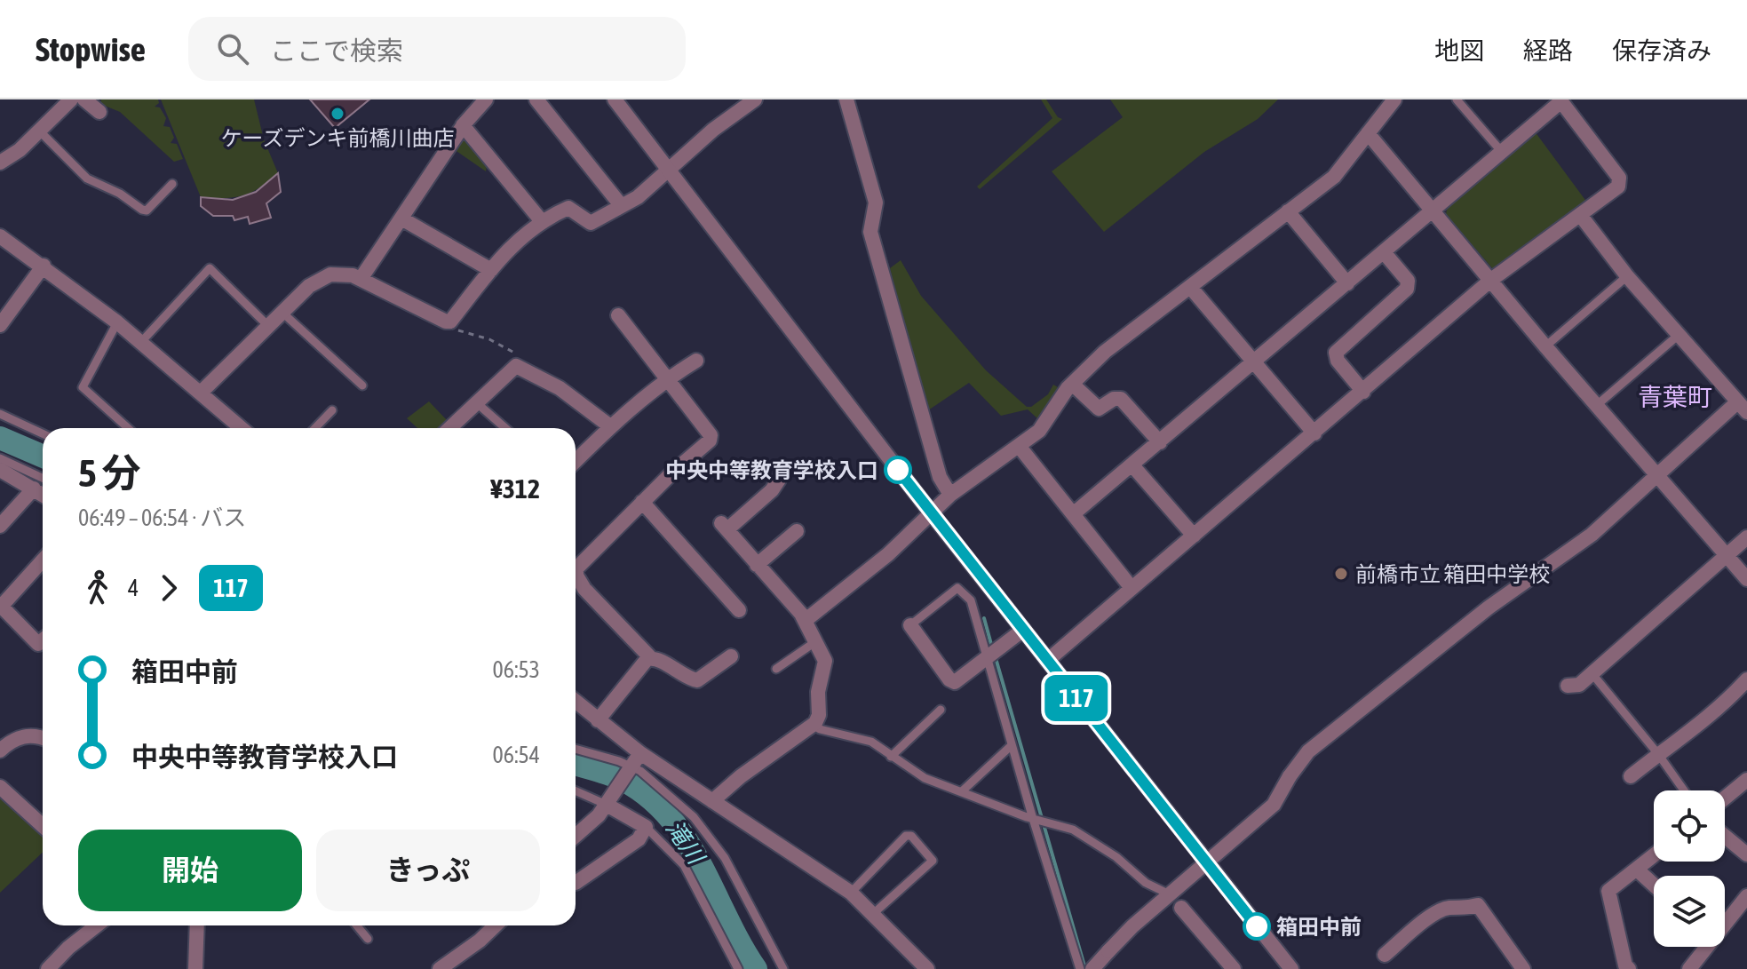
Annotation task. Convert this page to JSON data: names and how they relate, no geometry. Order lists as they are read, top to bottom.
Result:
{
  "districts": ["青葉町"],
  "water": ["滝川"],
  "places": [
    "ケーズデンキ前橋川曲店",
    "中央中等教育学校入口",
    "前橋市立 箱田中学校",
    "箱田中前"
  ],
  "lines": ["bus line 117"],
  "page": {
    "header": "Stopwise",
    "search": "ここで検索",
    "nav": ["地図", "経路", "保存済み"],
    "on_map": "117",
    "heading": ["5 分", "06:49 – 06:54 · バス", "¥312"],
    "legs": ["4", "117"],
    "list": [
      {
        "name": "箱田中前",
        "value": "06:53"
      },
      {
        "name": "中央中等教育学校入口",
        "value": "06:54"
      }
    ],
    "buttons": ["開始", "きっぷ"]
  }
}
